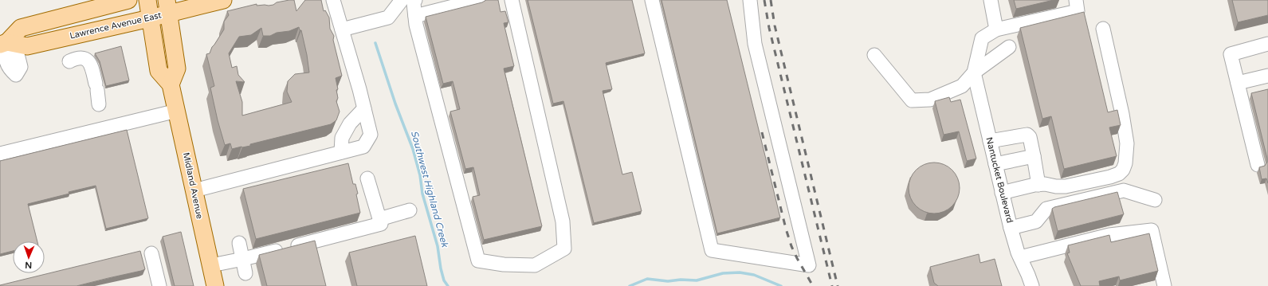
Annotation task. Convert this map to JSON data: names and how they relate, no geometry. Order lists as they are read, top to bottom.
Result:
{
  "streets": {
    "main road": ["Lawrence Avenue East", "Midland Avenue"],
    "street": ["Nantucket Boulevard"]
  },
  "crossings": [
    ["Lawrence Avenue East", "Midland Avenue"]
  ],
  "water": ["Southwest Highland Creek"],
  "north": "bottom"
}
